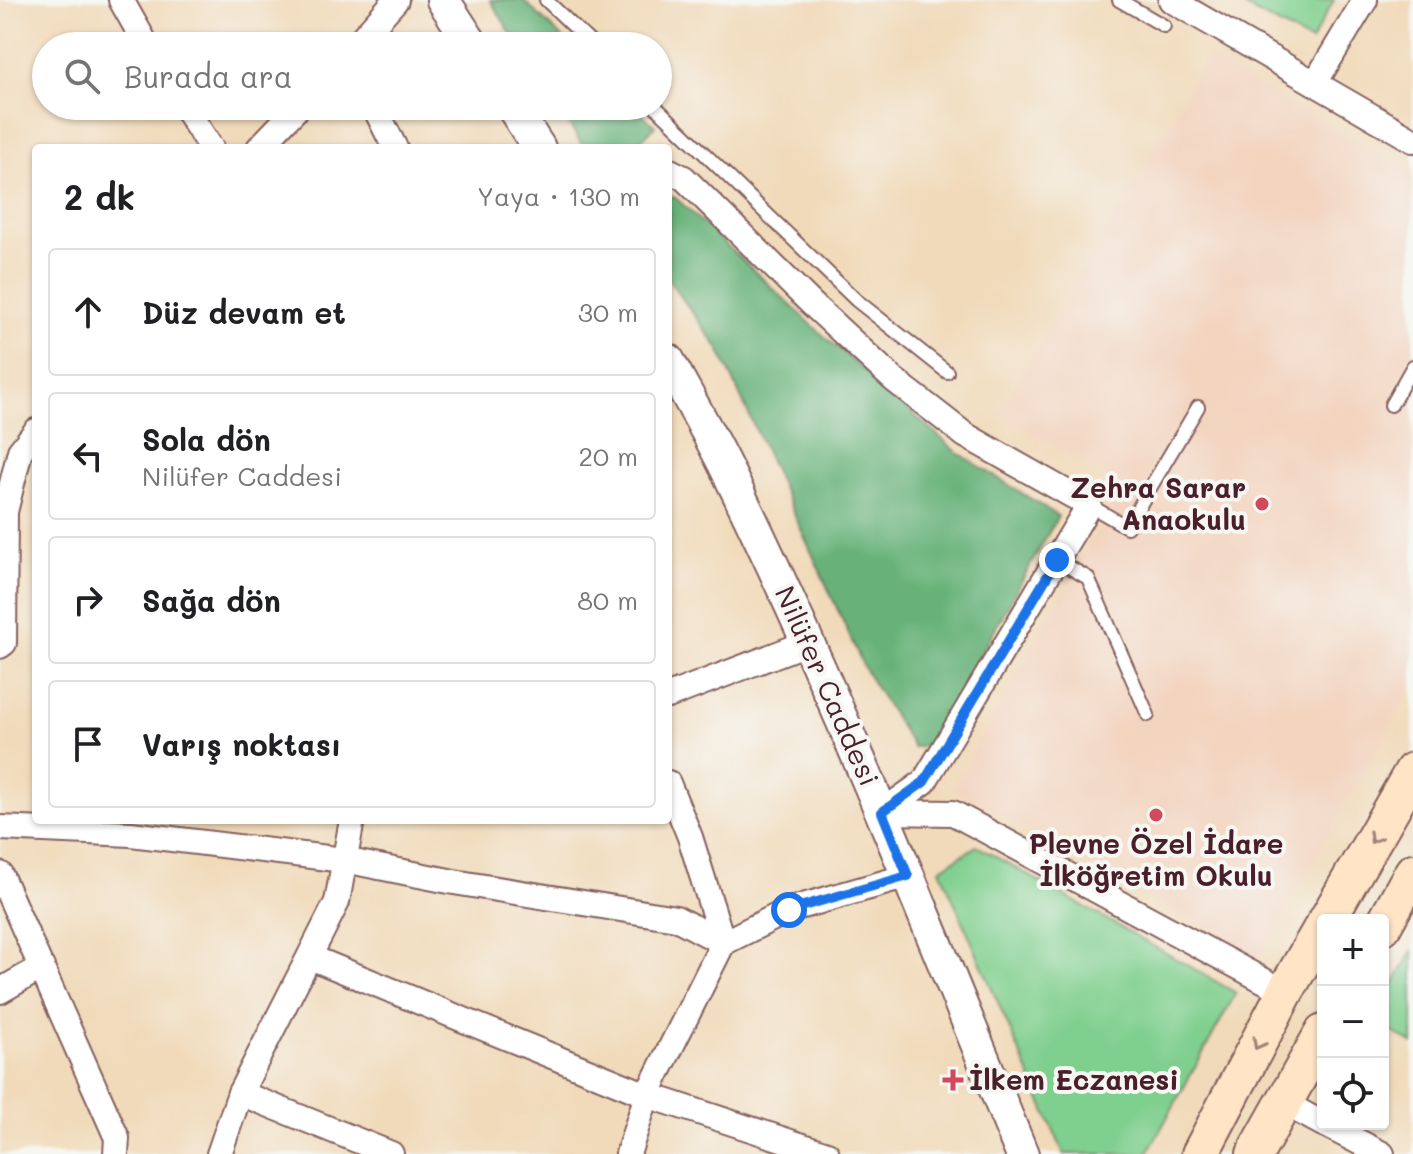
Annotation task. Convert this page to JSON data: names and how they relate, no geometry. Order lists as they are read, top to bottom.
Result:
{
  "streets": {
    "street": ["Nilüfer Caddesi"]
  },
  "places": {
    "other": ["Zehra Sarar Anaokulu", "Plevne Özel İdare İlköğretim Okulu"],
    "health": ["İlkem Eczanesi"]
  },
  "page": {
    "search": "Burada ara",
    "heading": ["2 dk", "Yaya · 130 m"],
    "list": [
      ["Düz devam et", "30 m"],
      ["Sola dön", "Nilüfer Caddesi", "20 m"],
      ["Sağa dön", "80 m"],
      "Varış noktası"
    ],
    "map_buttons": ["+", "−"]
  }
}
